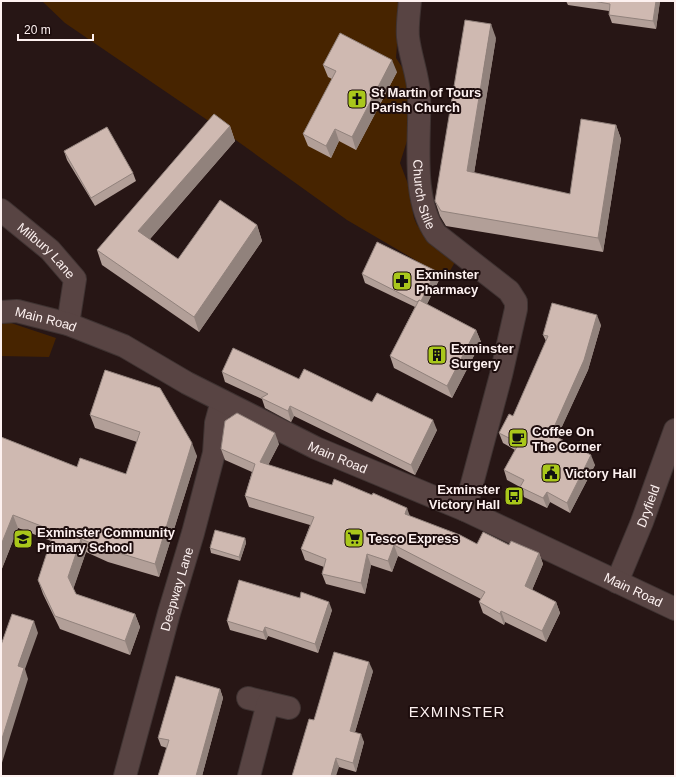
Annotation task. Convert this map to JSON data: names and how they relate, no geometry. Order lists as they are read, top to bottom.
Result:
{
  "streets": {
    "street": [
      "Church Stile",
      "Milbury Lane",
      "Main Road",
      "Dryfield",
      "Deepway Lane"
    ]
  },
  "crossings": [
    ["Church Stile", "Main Road"],
    ["Milbury Lane", "Main Road"],
    ["Main Road", "Dryfield"],
    ["Main Road", "Deepway Lane"]
  ],
  "districts": ["EXMINSTER"],
  "places": {
    "church": ["St Martin of Tours Parish Church"],
    "pharmacy": ["Exminster Pharmacy"],
    "building": ["Exminster Surgery"],
    "cafe": ["Coffee On The Corner"],
    "public building": ["Victory Hall"],
    "bus stop": ["Exminster Victory Hall"],
    "supermarket": ["Tesco Express"],
    "school or university": ["Exminster Community Primary School"]
  },
  "scale_bar": "20 m"
}
